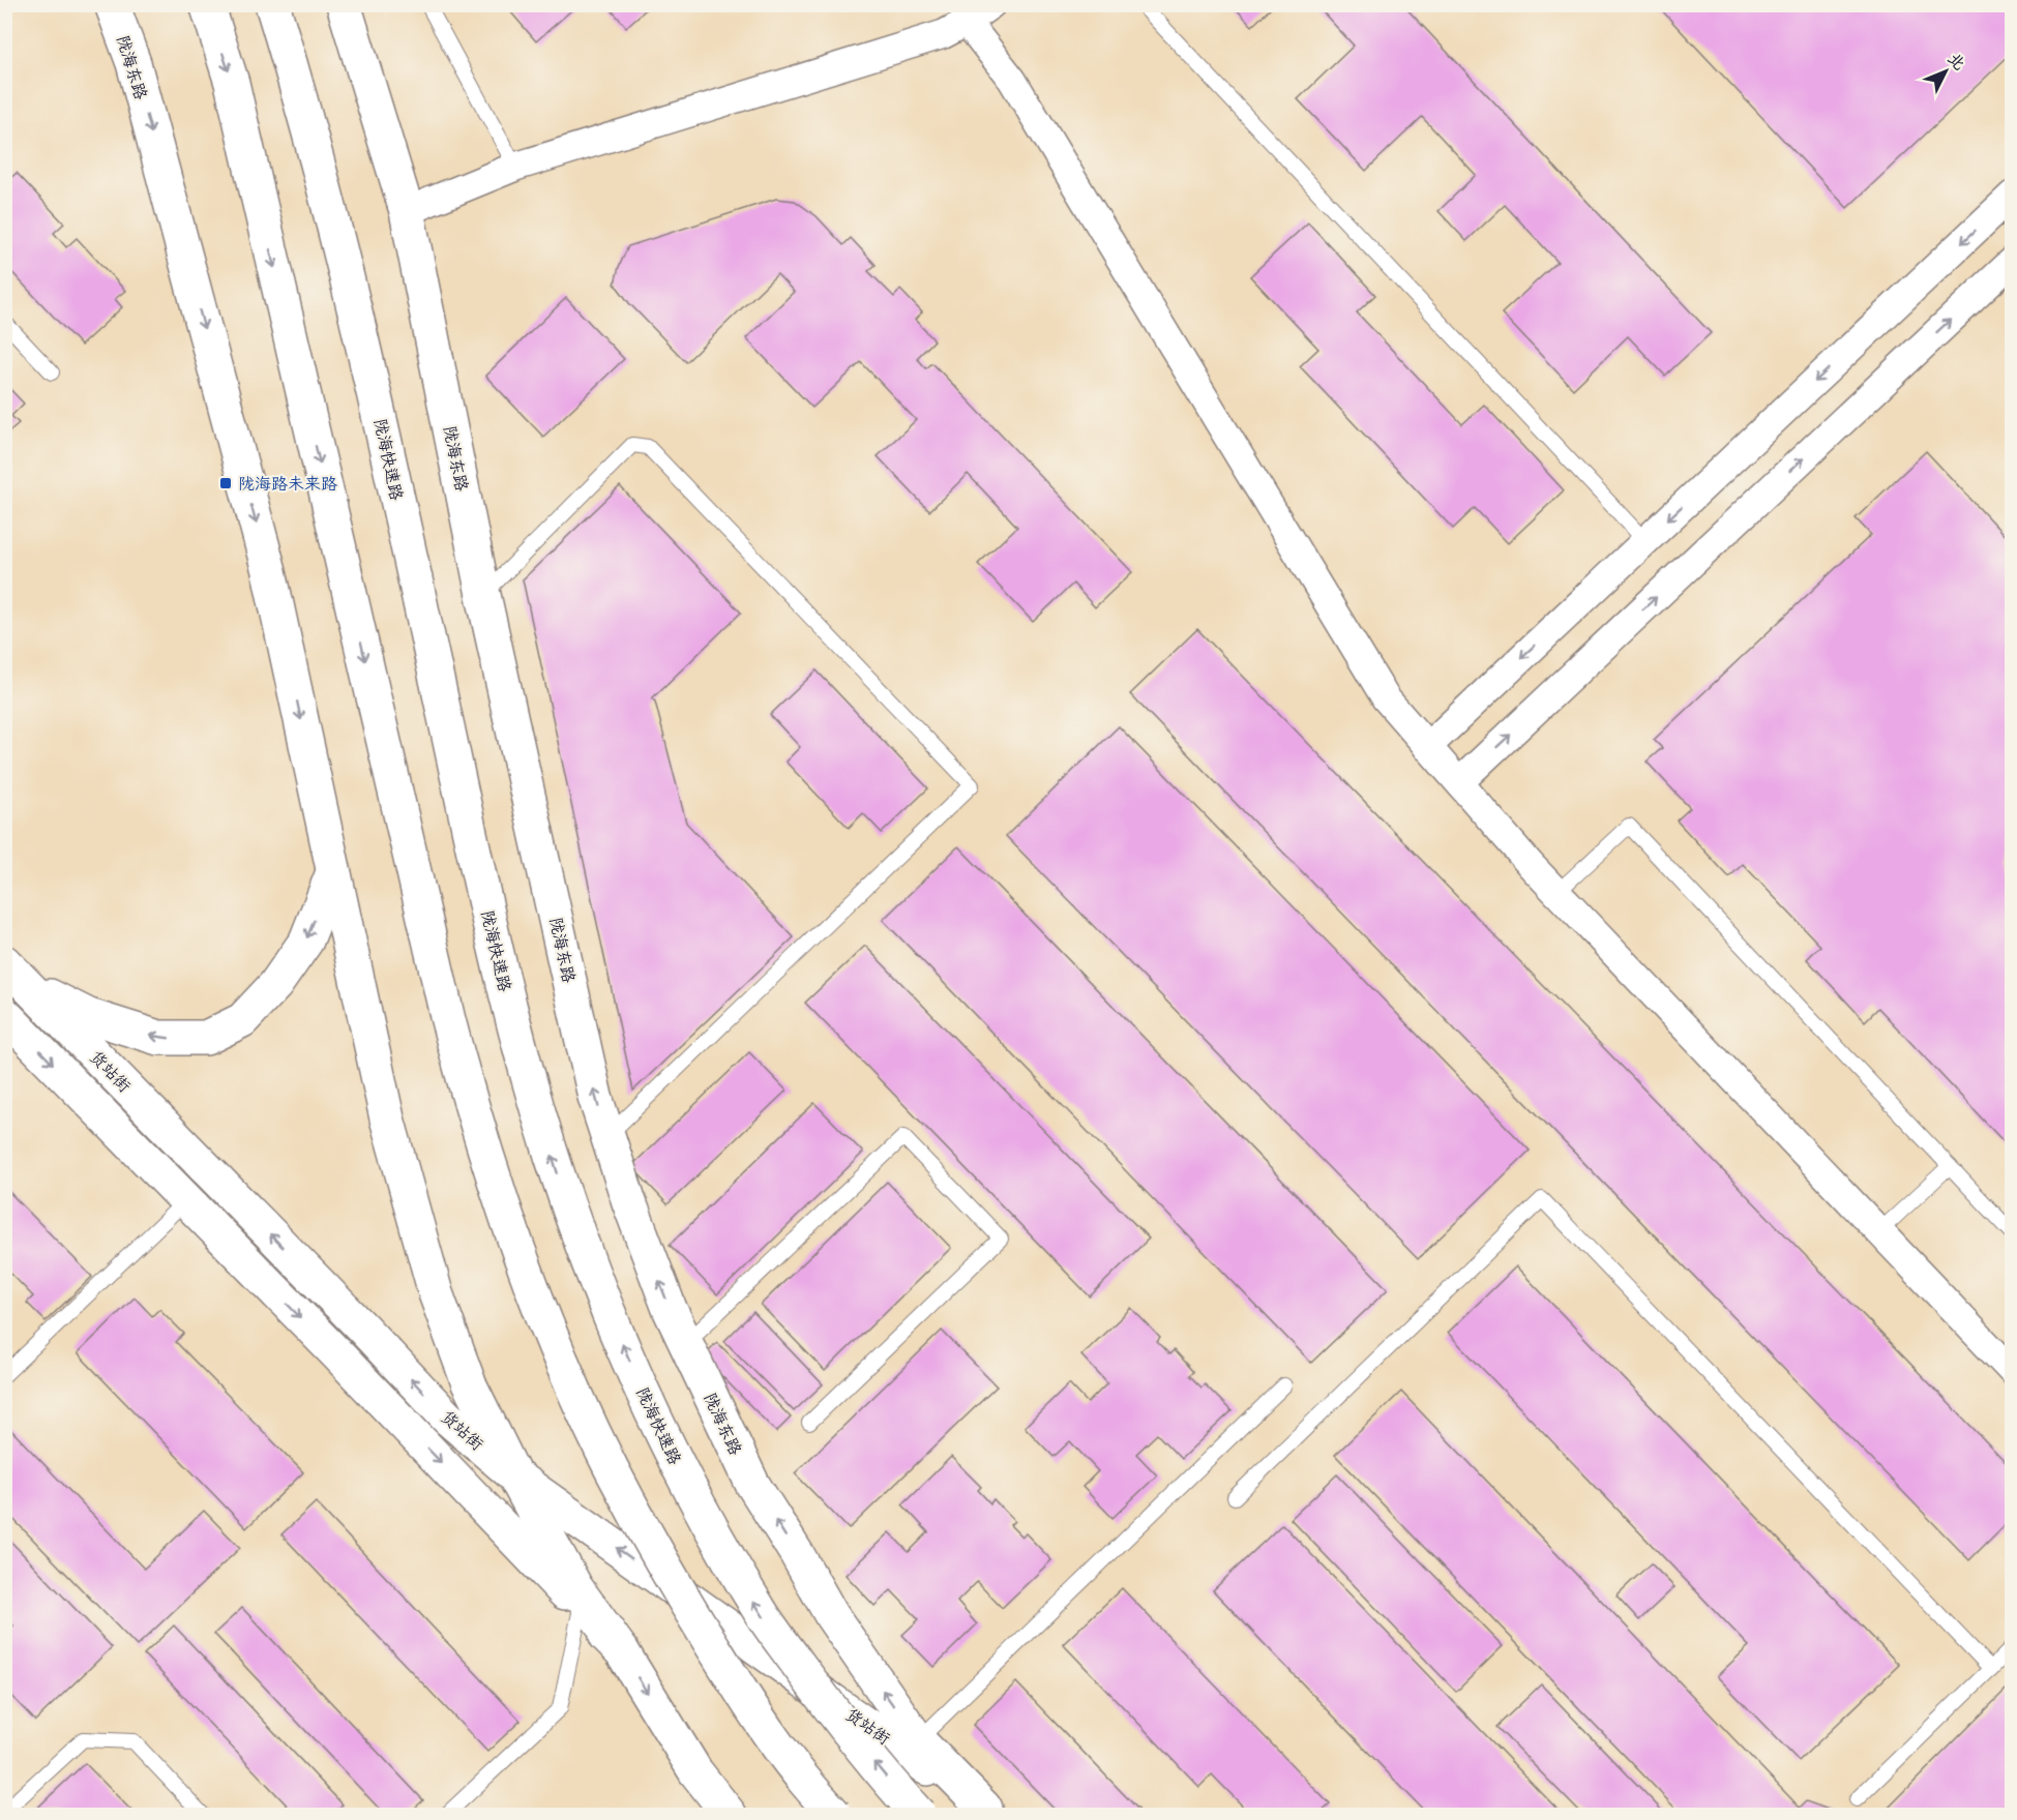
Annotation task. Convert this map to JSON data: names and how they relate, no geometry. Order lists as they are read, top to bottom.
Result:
{
  "streets": {
    "main road": ["陇海东路", "陇海快速路", "货站街"]
  },
  "crossings": [
    ["陇海东路", "货站街"]
  ],
  "places": {
    "transit": ["陇海路未来路"]
  },
  "north": "top right"
}
